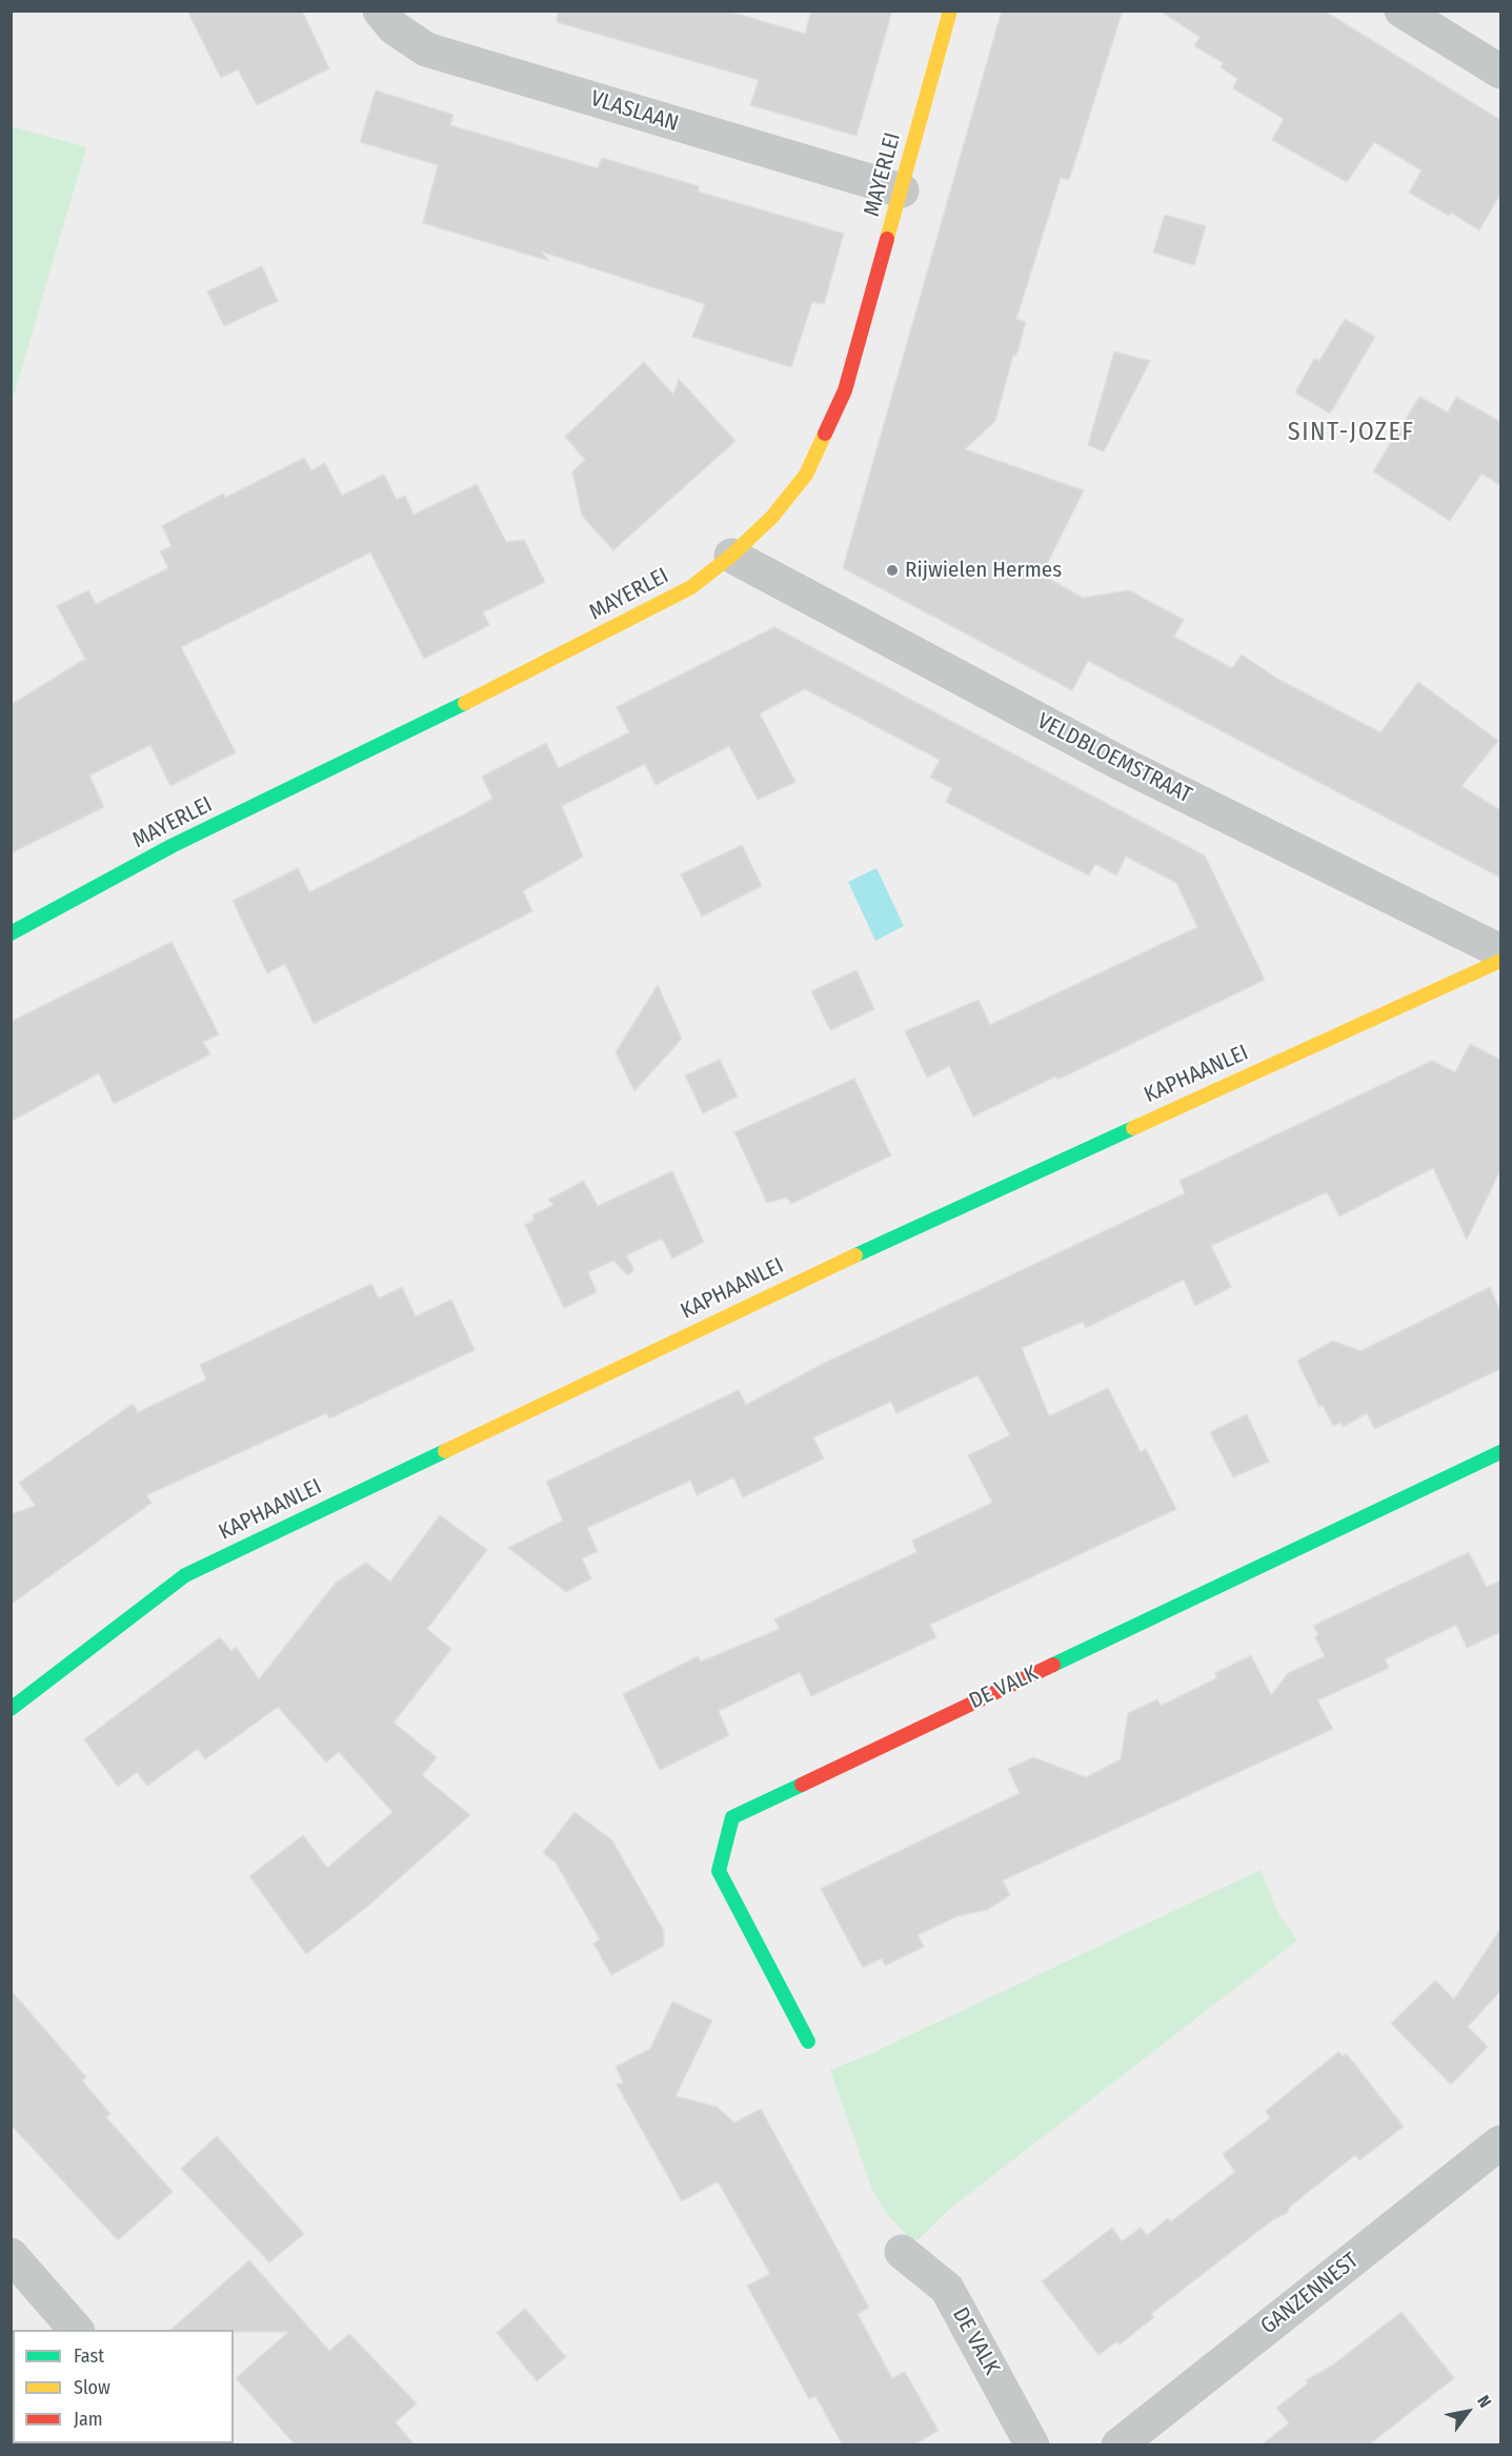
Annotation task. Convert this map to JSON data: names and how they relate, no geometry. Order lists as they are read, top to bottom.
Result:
{
  "streets": {
    "street": [
      "VLASLAAN",
      "MAYERLEI",
      "VELDBLOEMSTRAAT",
      "KAPHAANLEI",
      "DE VALK",
      "GANZENNEST"
    ]
  },
  "crossings": [
    ["VLASLAAN", "MAYERLEI"],
    ["MAYERLEI", "VELDBLOEMSTRAAT"]
  ],
  "districts": ["SINT-JOZEF"],
  "places": ["Rijwielen Hermes"],
  "legend": ["Fast", "Slow", "Jam"],
  "north": "top right"
}
